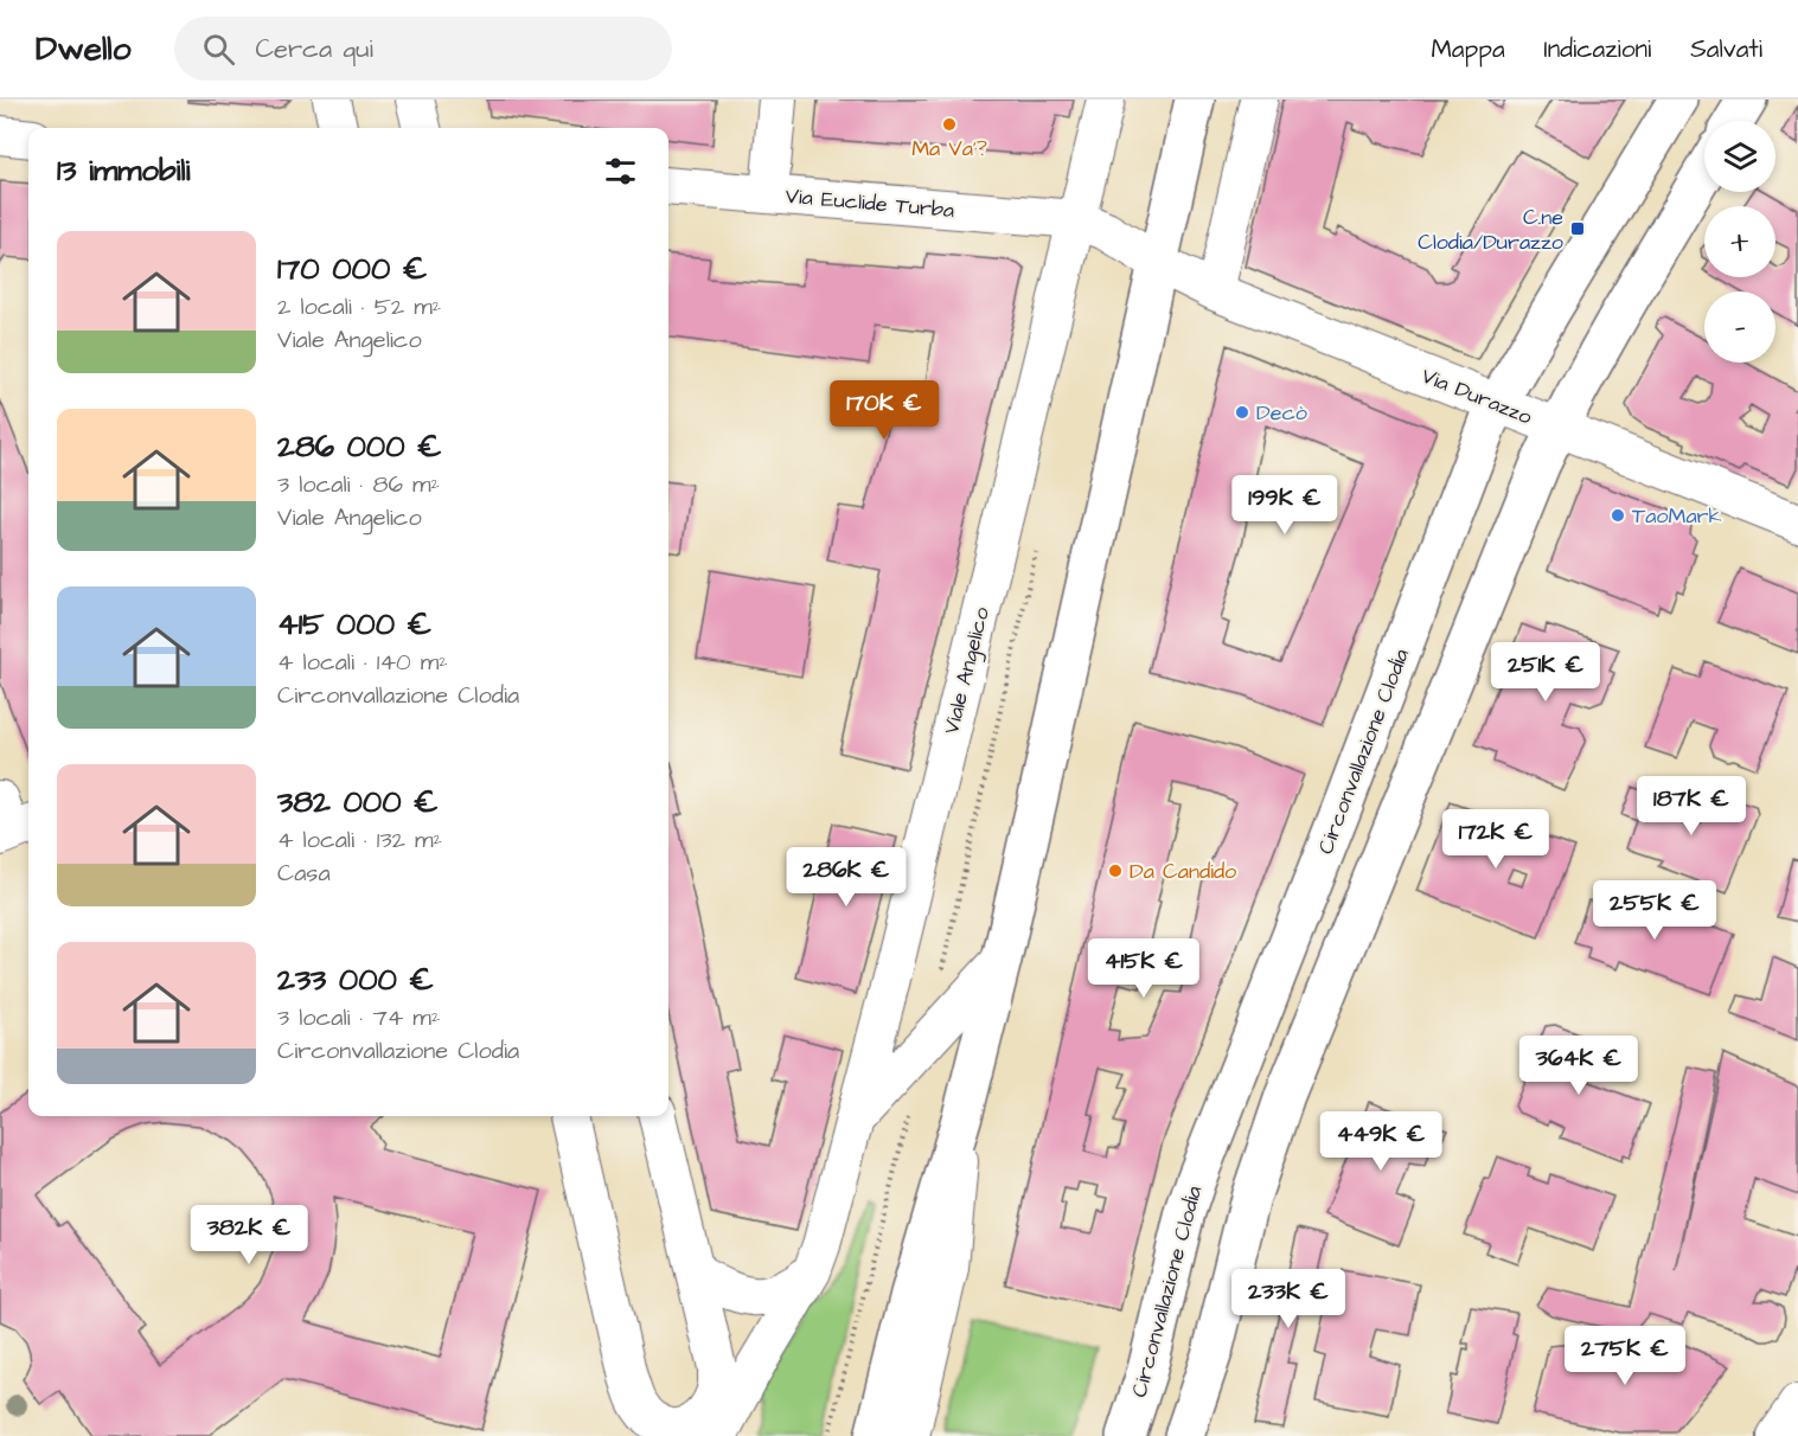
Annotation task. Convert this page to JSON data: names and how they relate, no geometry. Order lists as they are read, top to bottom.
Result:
{
  "streets": {
    "main road": ["Viale Angelico", "Circonvallazione Clodia"],
    "street": ["Via Euclide Turba", "Via Durazzo"]
  },
  "crossings": [
    ["Via Euclide Turba", "Viale Angelico"],
    ["Via Durazzo", "Viale Angelico"],
    ["Via Durazzo", "Circonvallazione Clodia"]
  ],
  "places": {
    "other": [
      "Ma Va'?",
      "Decò",
      "TaoMark",
      "Da Candido"
    ],
    "transit": ["C.ne Clodia/Durazzo"]
  },
  "page": {
    "header": "Dwello",
    "search": "Cerca qui",
    "nav": ["Mappa", "Indicazioni", "Salvati"],
    "map_buttons": ["+", "−"],
    "heading": "13 immobili",
    "list": [
      {
        "name": "170 000 €",
        "note": "2 locali · 52 m² · Viale Angelico"
      },
      {
        "name": "286 000 €",
        "note": "3 locali · 86 m² · Viale Angelico"
      },
      {
        "name": "415 000 €",
        "note": "4 locali · 140 m² · Circonvallazione Clodia"
      },
      {
        "name": "382 000 €",
        "note": "4 locali · 132 m² · Casa"
      },
      {
        "name": "233 000 €",
        "note": "3 locali · 74 m² · Circonvallazione Clodia"
      }
    ],
    "price": [
      "170K €",
      "199K €",
      "251K €",
      "187K €",
      "172K €",
      "286K €",
      "255K €",
      "415K €",
      "364K €",
      "449K €",
      "382K €",
      "233K €",
      "275K €"
    ]
  }
}
